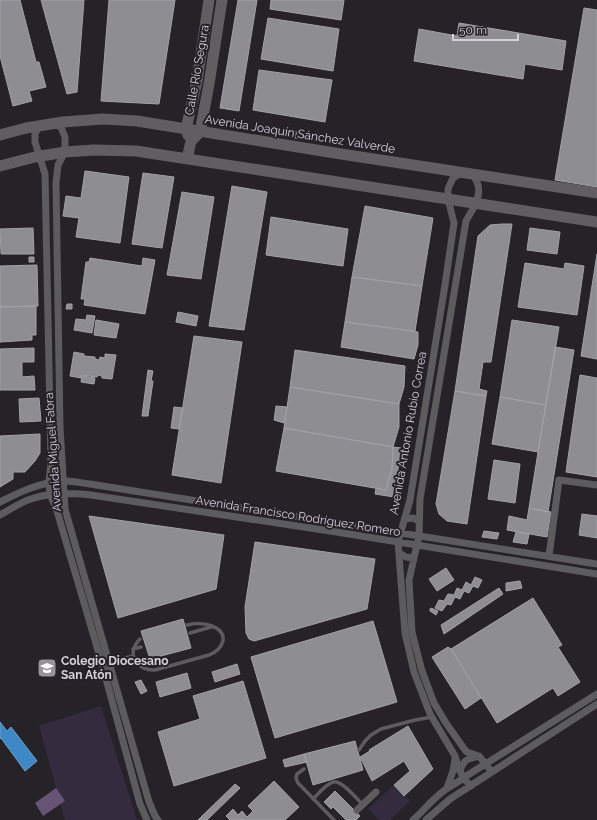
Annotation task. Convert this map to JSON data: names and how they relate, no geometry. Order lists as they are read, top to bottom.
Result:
{
  "streets": {
    "main road": ["Calle Río Segura", "Avenida Joaquín Sánchez Valverde"],
    "street": ["Avenida Antonio Rubio Correa", "Avenida Miguel Fabra", "Avenida Francisco Rodríguez Romero"]
  },
  "crossings": [
    ["Calle Río Segura", "Avenida Joaquín Sánchez Valverde"],
    ["Avenida Joaquín Sánchez Valverde", "Avenida Antonio Rubio Correa"],
    ["Avenida Joaquín Sánchez Valverde", "Avenida Miguel Fabra"],
    ["Avenida Antonio Rubio Correa", "Avenida Francisco Rodríguez Romero"],
    ["Avenida Miguel Fabra", "Avenida Francisco Rodríguez Romero"]
  ],
  "places": {
    "school or university": ["Colegio Diocesano San Atón"]
  },
  "scale_bar": "50 m"
}
